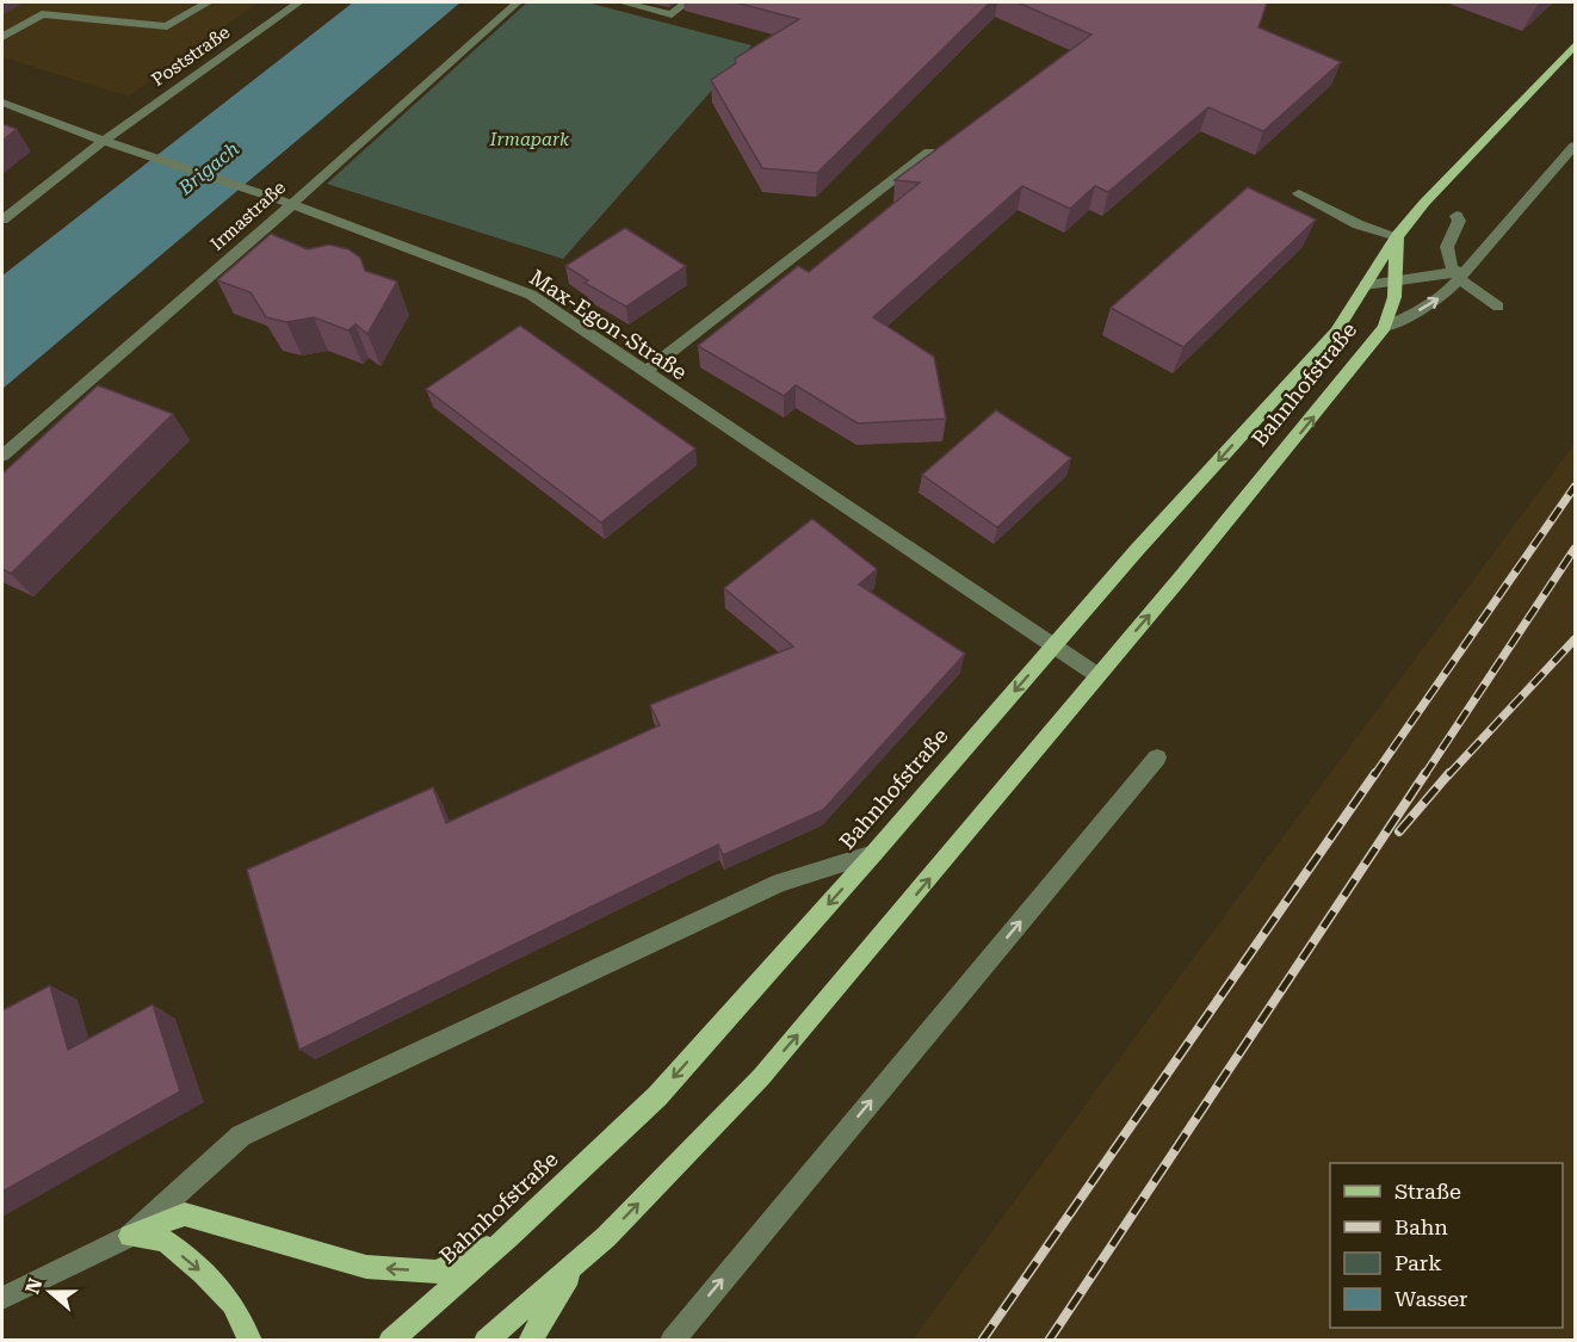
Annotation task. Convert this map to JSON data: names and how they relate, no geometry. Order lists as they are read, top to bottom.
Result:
{
  "streets": {
    "main road": ["Bahnhofstraße"],
    "street": ["Poststraße", "Irmastraße", "Max-Egon-Straße"]
  },
  "crossings": [
    ["Poststraße", "Max-Egon-Straße"],
    ["Irmastraße", "Max-Egon-Straße"],
    ["Max-Egon-Straße", "Bahnhofstraße"]
  ],
  "water": ["Brigach"],
  "parks": ["Irmapark"],
  "legend": [
    "Straße",
    "Bahn",
    "Park",
    "Wasser"
  ],
  "north": "left"
}
